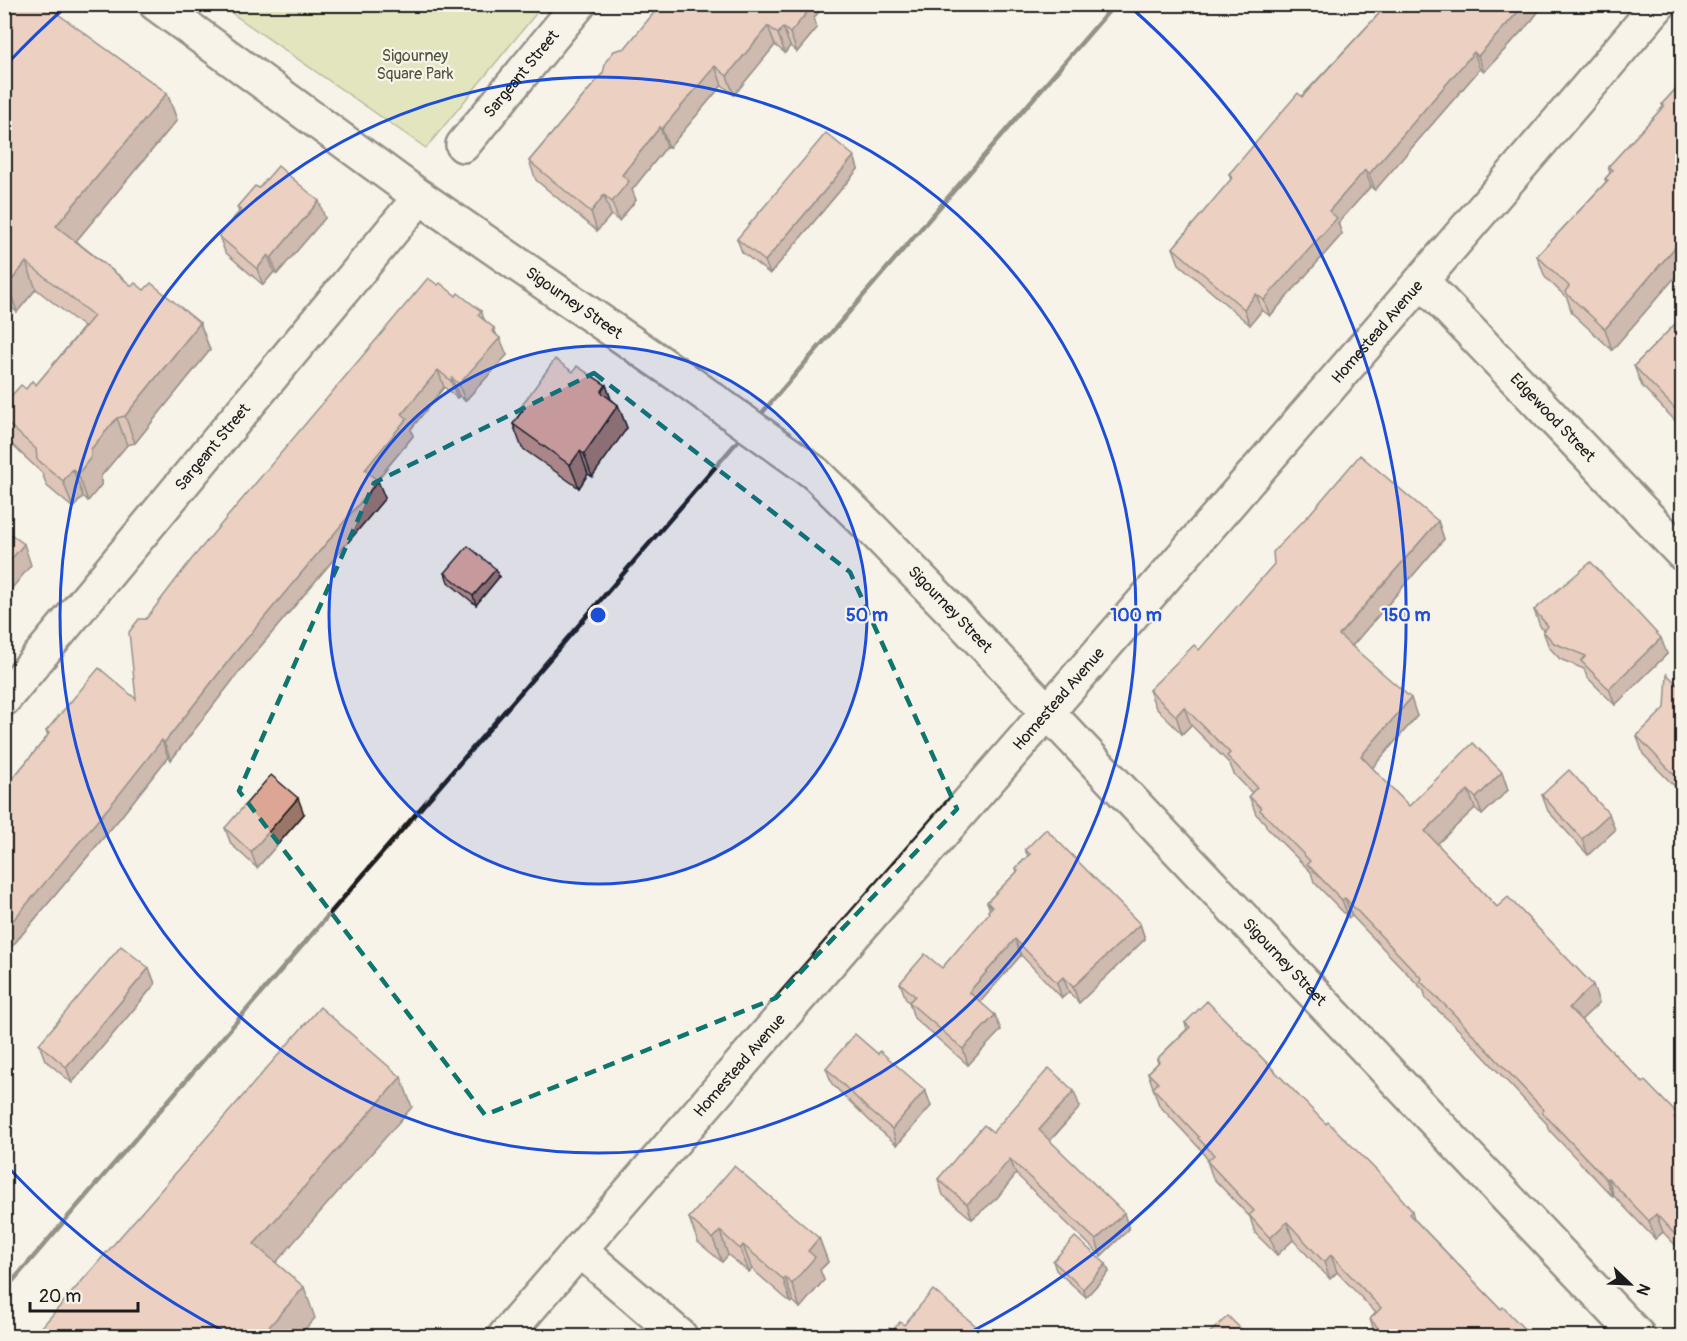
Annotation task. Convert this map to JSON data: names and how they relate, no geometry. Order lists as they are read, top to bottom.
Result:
{
  "streets": {
    "main road": [
      "Sargeant Street",
      "Sigourney Street",
      "Homestead Avenue",
      "Edgewood Street"
    ]
  },
  "crossings": [
    ["Sargeant Street", "Sigourney Street"],
    ["Sigourney Street", "Homestead Avenue"],
    ["Homestead Avenue", "Edgewood Street"]
  ],
  "parks": ["Sigourney Square Park"],
  "scale_bar": "20 m",
  "north": "bottom right",
  "rings": ["50 m", "100 m", "150 m"]
}
